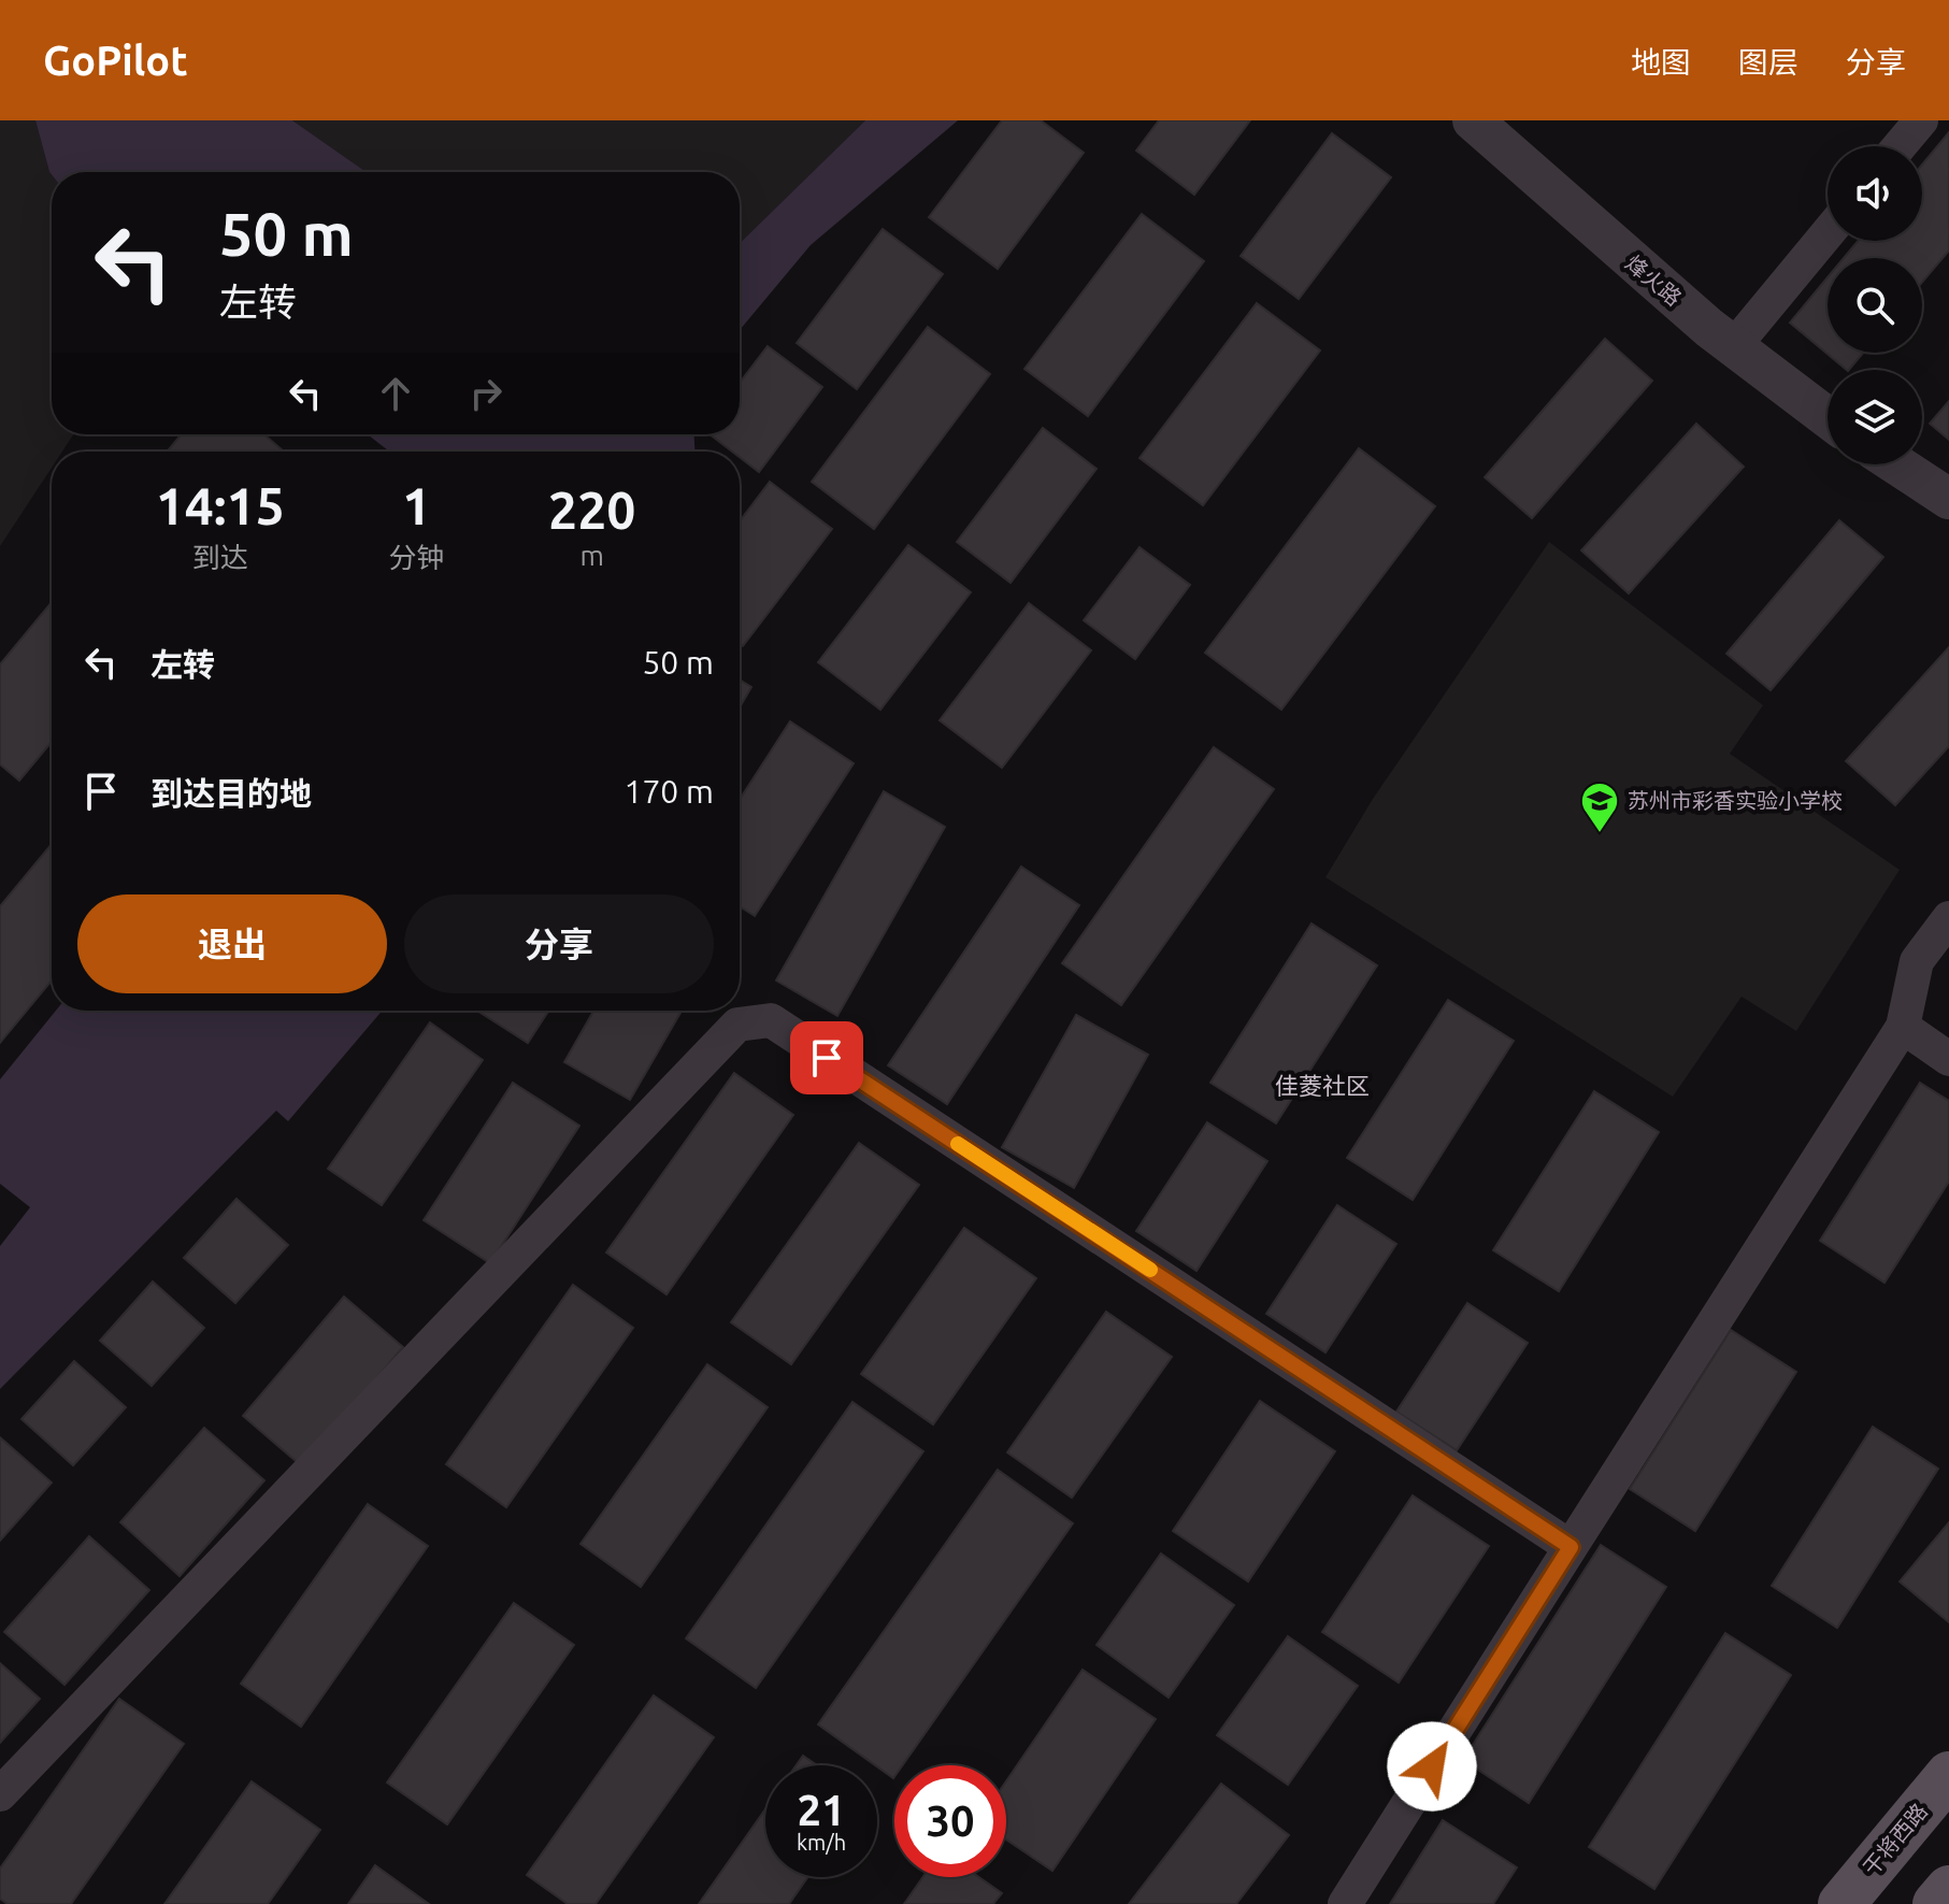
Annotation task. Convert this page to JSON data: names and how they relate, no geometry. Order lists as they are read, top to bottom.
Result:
{
  "streets": {
    "main road": ["干将西路"],
    "street": ["烽火路"]
  },
  "districts": ["佳菱社区"],
  "places": {
    "school or university": ["苏州市彩香实验小学校"]
  },
  "page": {
    "header": "GoPilot",
    "nav": ["地图", "图层", "分享"],
    "turn": ["50 m", "左转"],
    "eta": [
      "14:15",
      "到达",
      "1",
      "分钟",
      "220",
      "m"
    ],
    "list": [
      {
        "name": "左转",
        "value": "50 m"
      },
      {
        "name": "到达目的地",
        "value": "170 m"
      }
    ],
    "buttons": ["退出", "分享"],
    "speed": "21 km/h",
    "limit": "30"
  }
}
